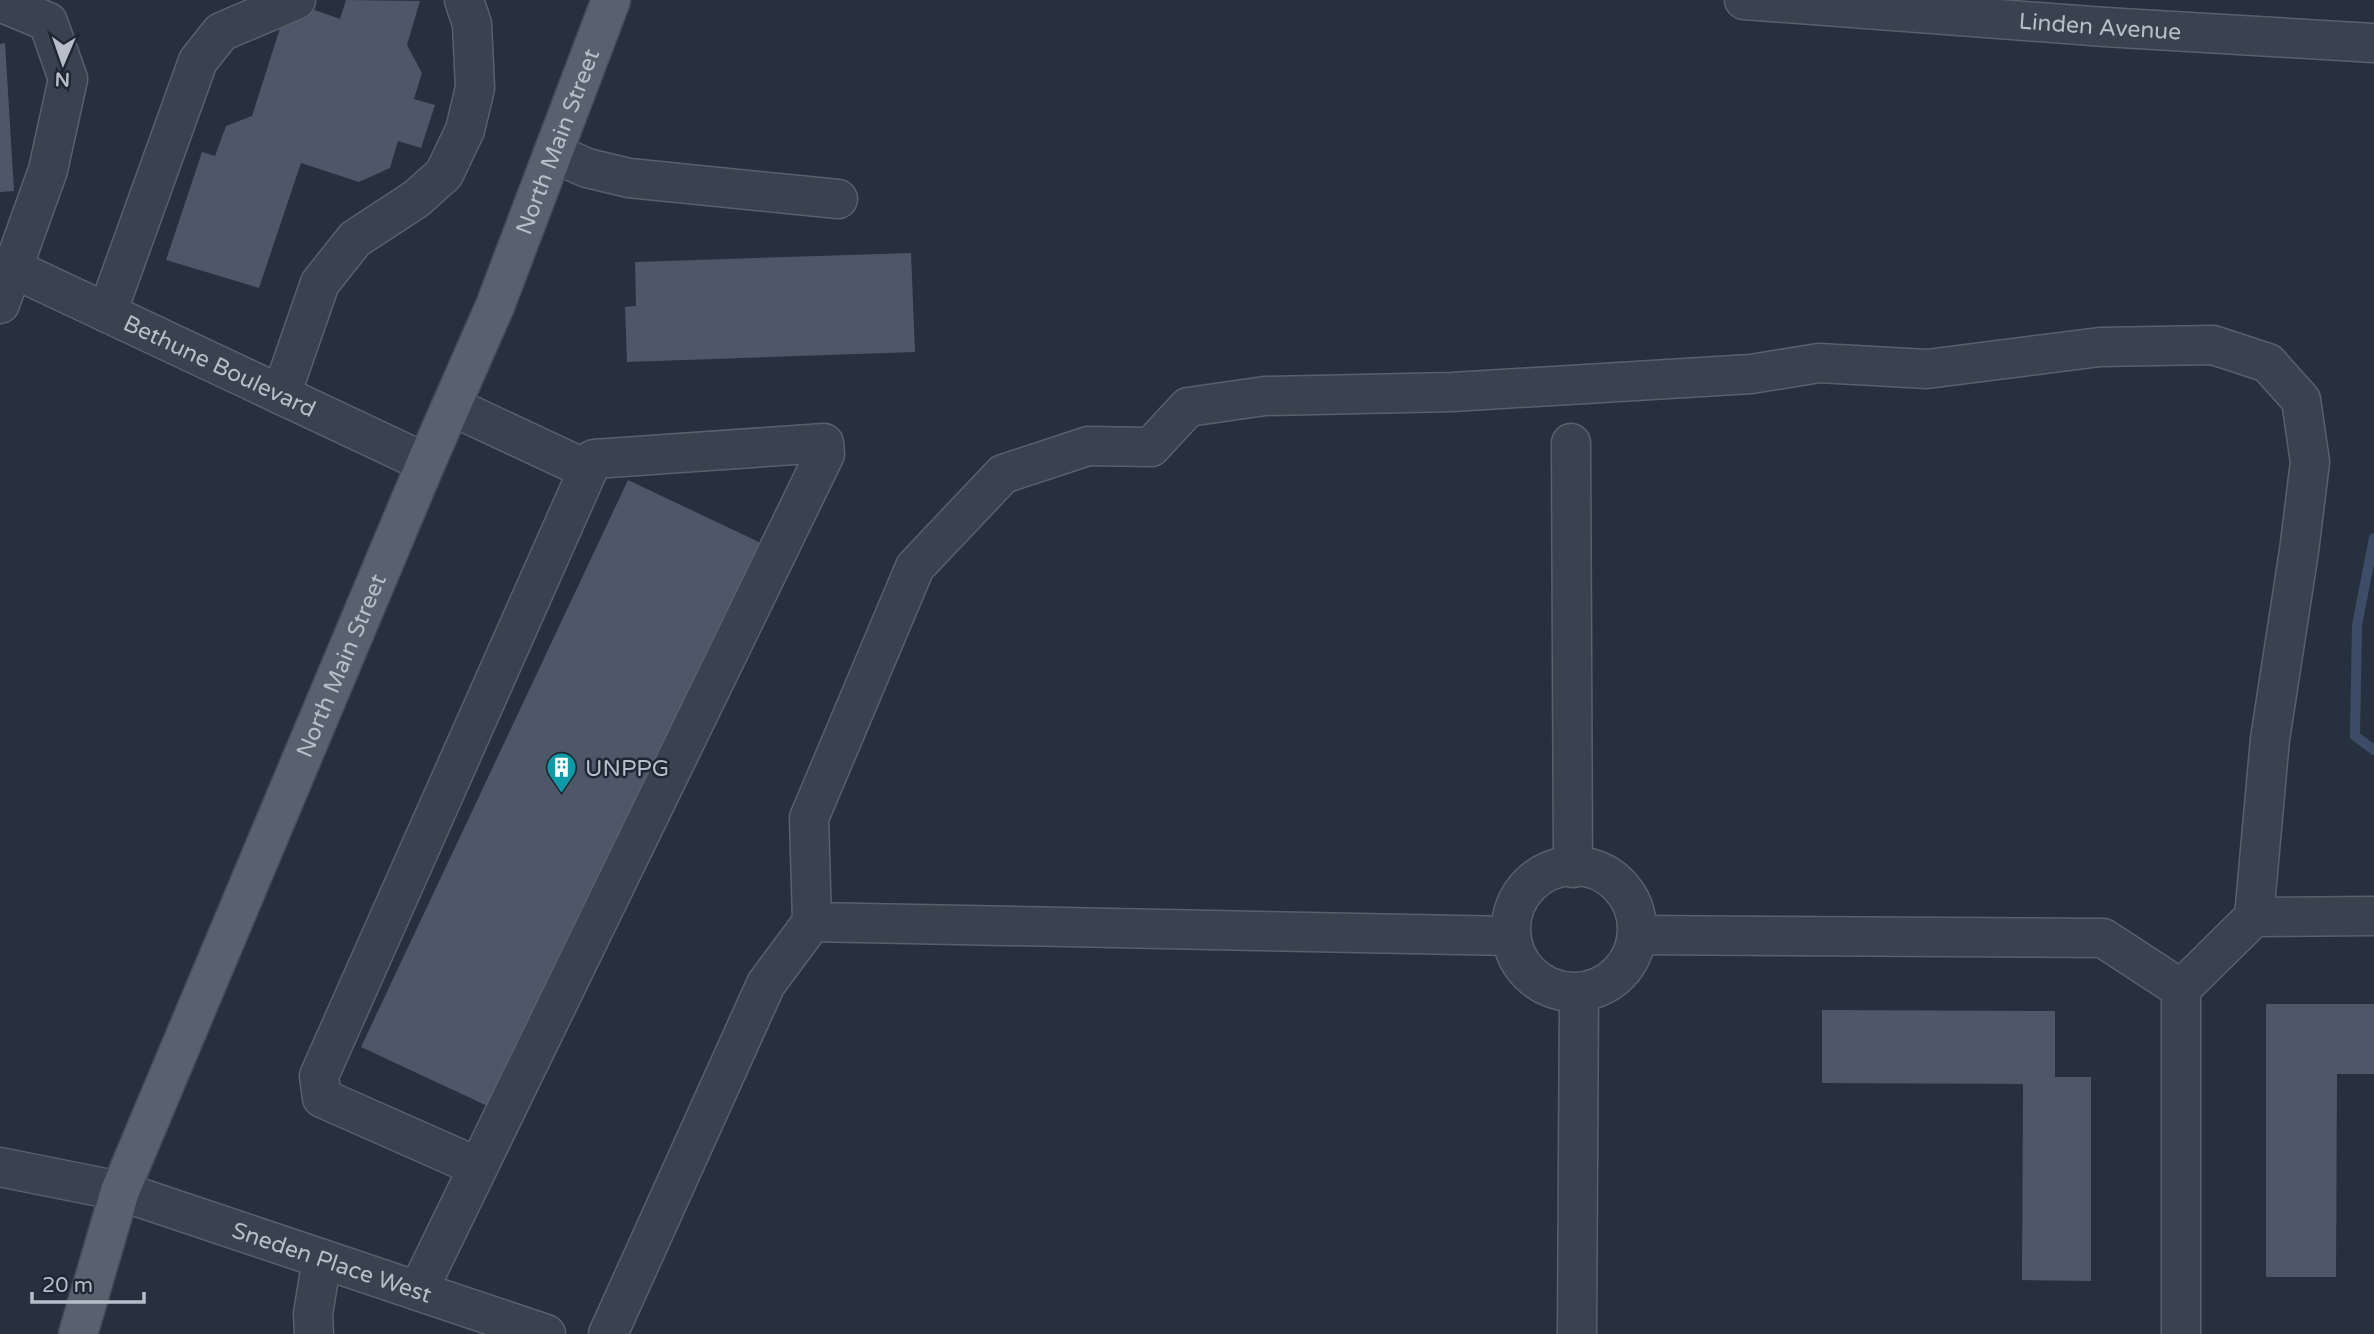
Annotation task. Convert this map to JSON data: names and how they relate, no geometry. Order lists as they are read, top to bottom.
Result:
{
  "streets": {
    "main road": ["North Main Street"],
    "street": ["Linden Avenue", "Bethune Boulevard", "Sneden Place West"]
  },
  "crossings": [
    ["North Main Street", "Bethune Boulevard"],
    ["North Main Street", "Sneden Place West"]
  ],
  "places": {
    "building": ["UNPPG"]
  },
  "scale_bar": "20 m",
  "north": "bottom"
}
